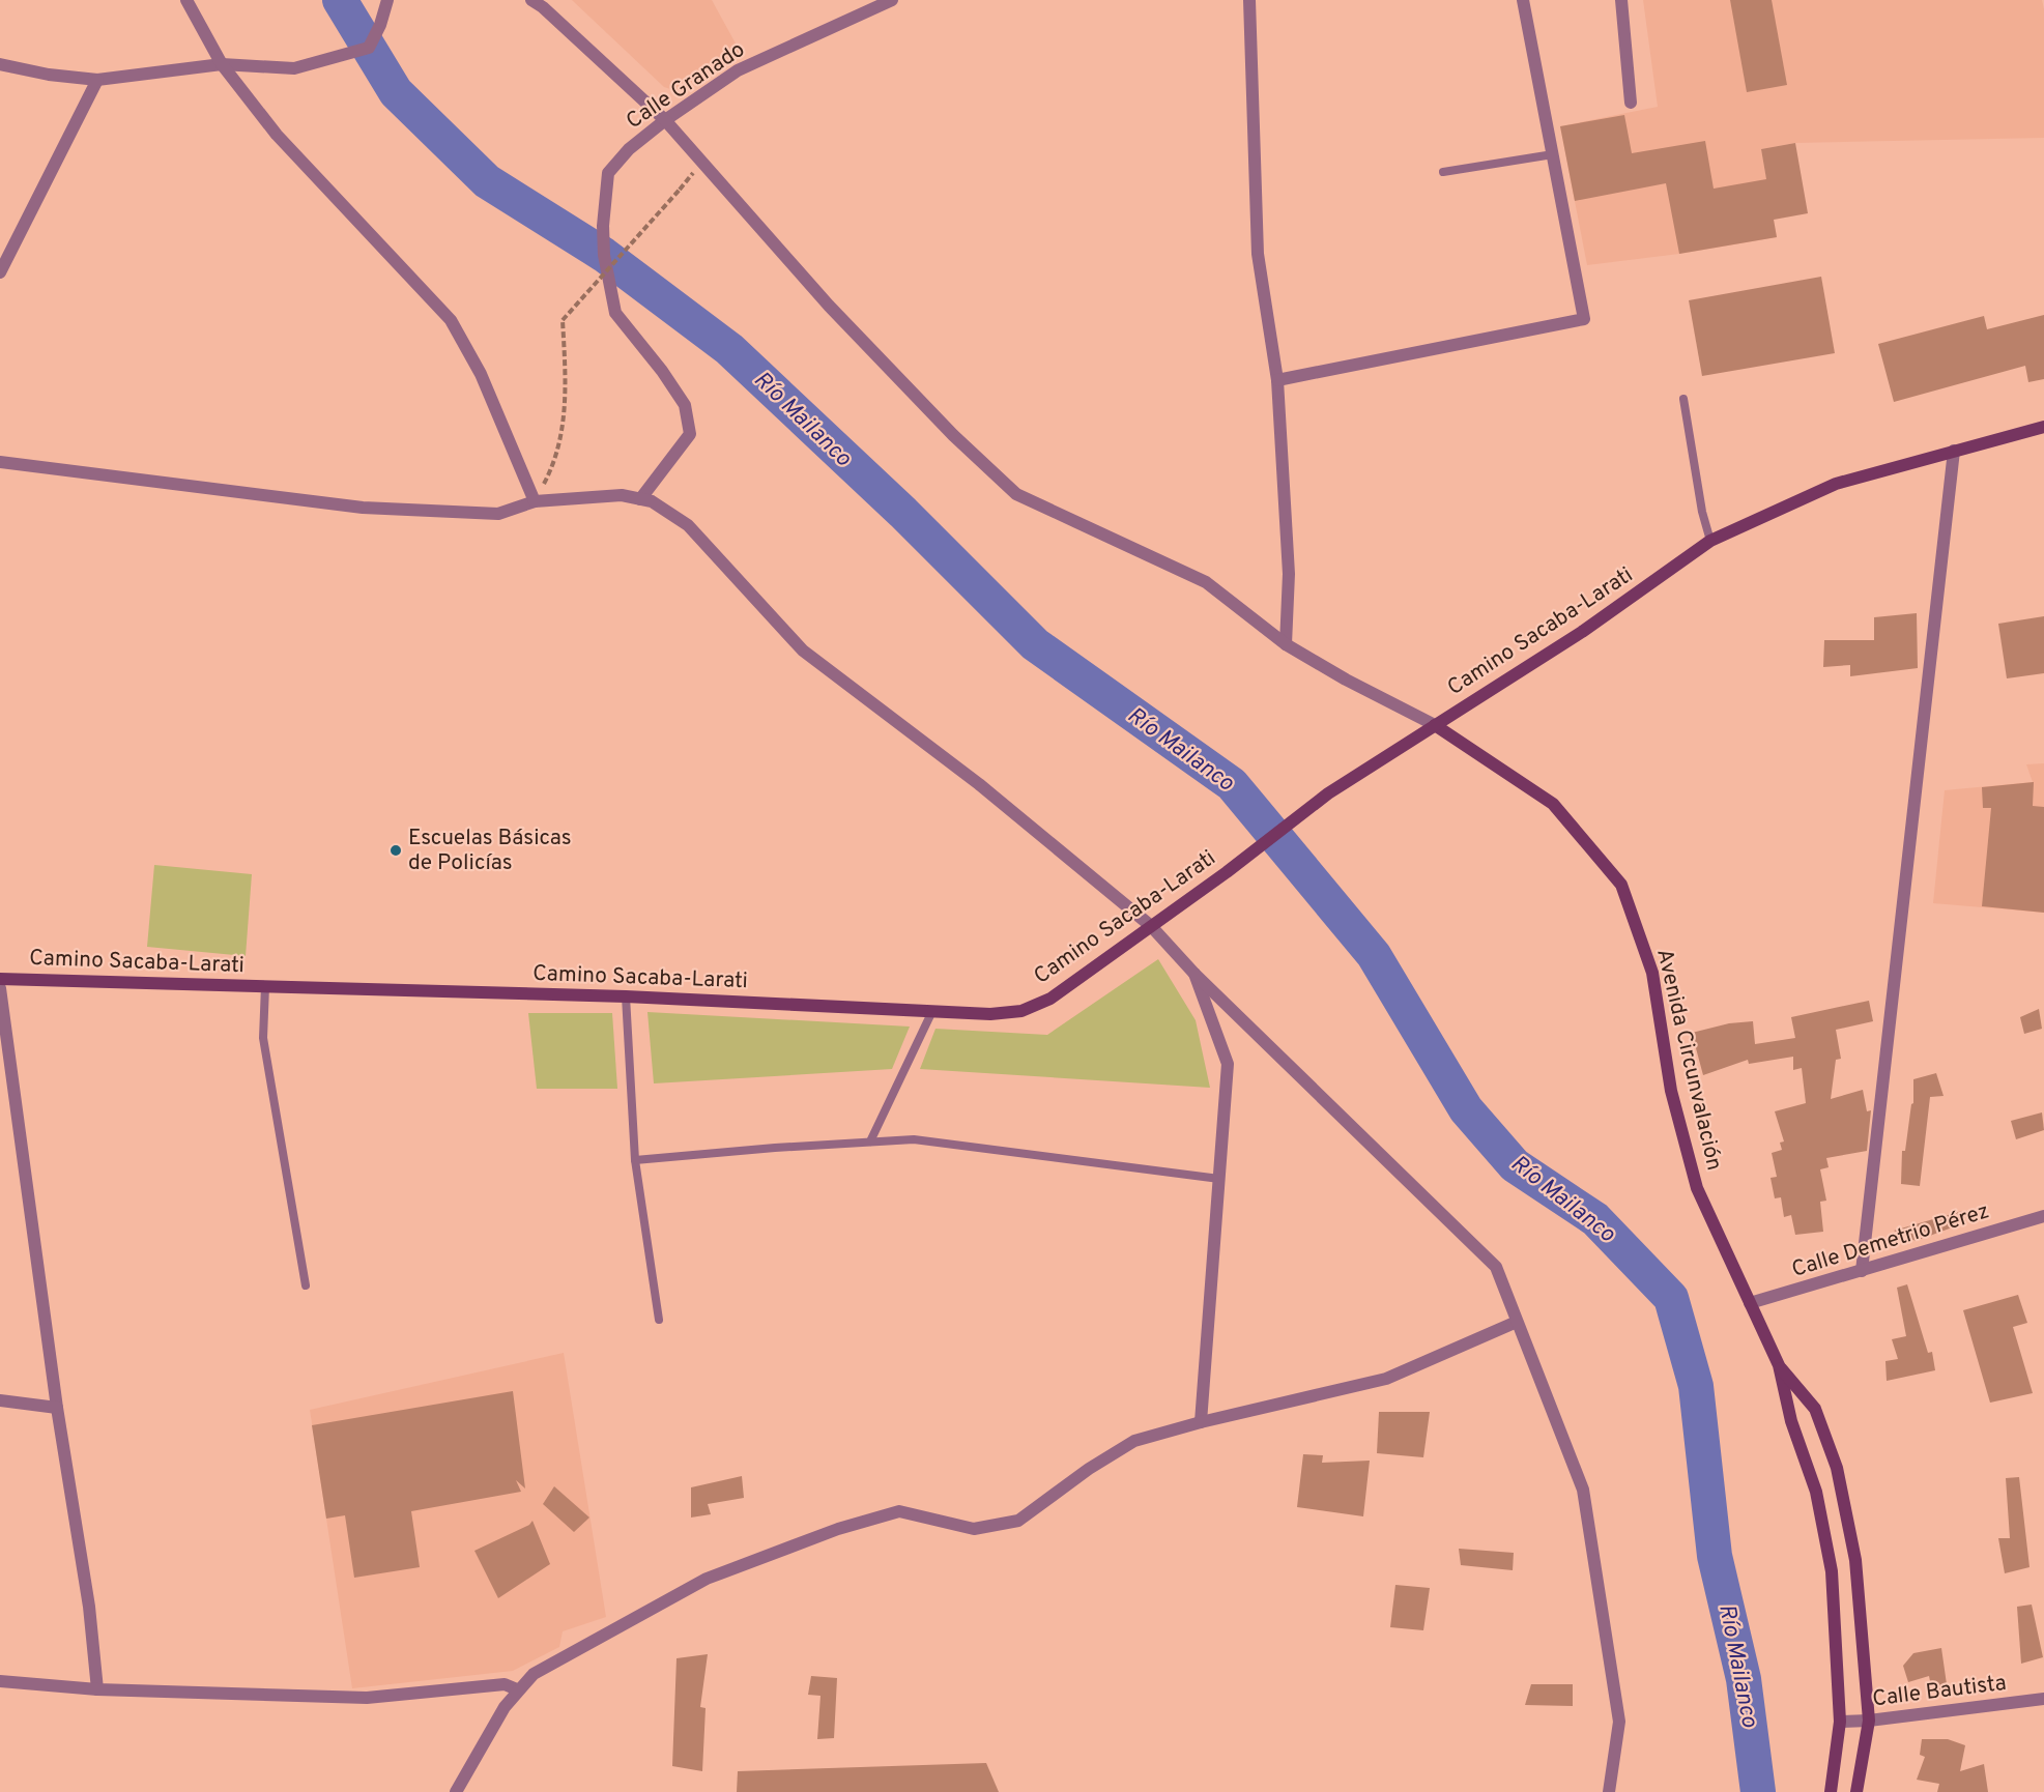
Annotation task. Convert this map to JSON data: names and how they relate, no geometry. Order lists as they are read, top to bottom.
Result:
{
  "streets": {
    "main road": ["Camino Sacaba-Larati", "Avenida Circunvalación"],
    "street": ["Calle Granado", "Calle Demetrio Pérez", "Calle Bautista"]
  },
  "crossings": [
    ["Camino Sacaba-Larati", "Avenida Circunvalación"],
    ["Avenida Circunvalación", "Calle Demetrio Pérez"],
    ["Avenida Circunvalación", "Calle Bautista"]
  ],
  "water": ["Río Mailanco"],
  "places": ["Escuelas Básicas de Policías"]
}
